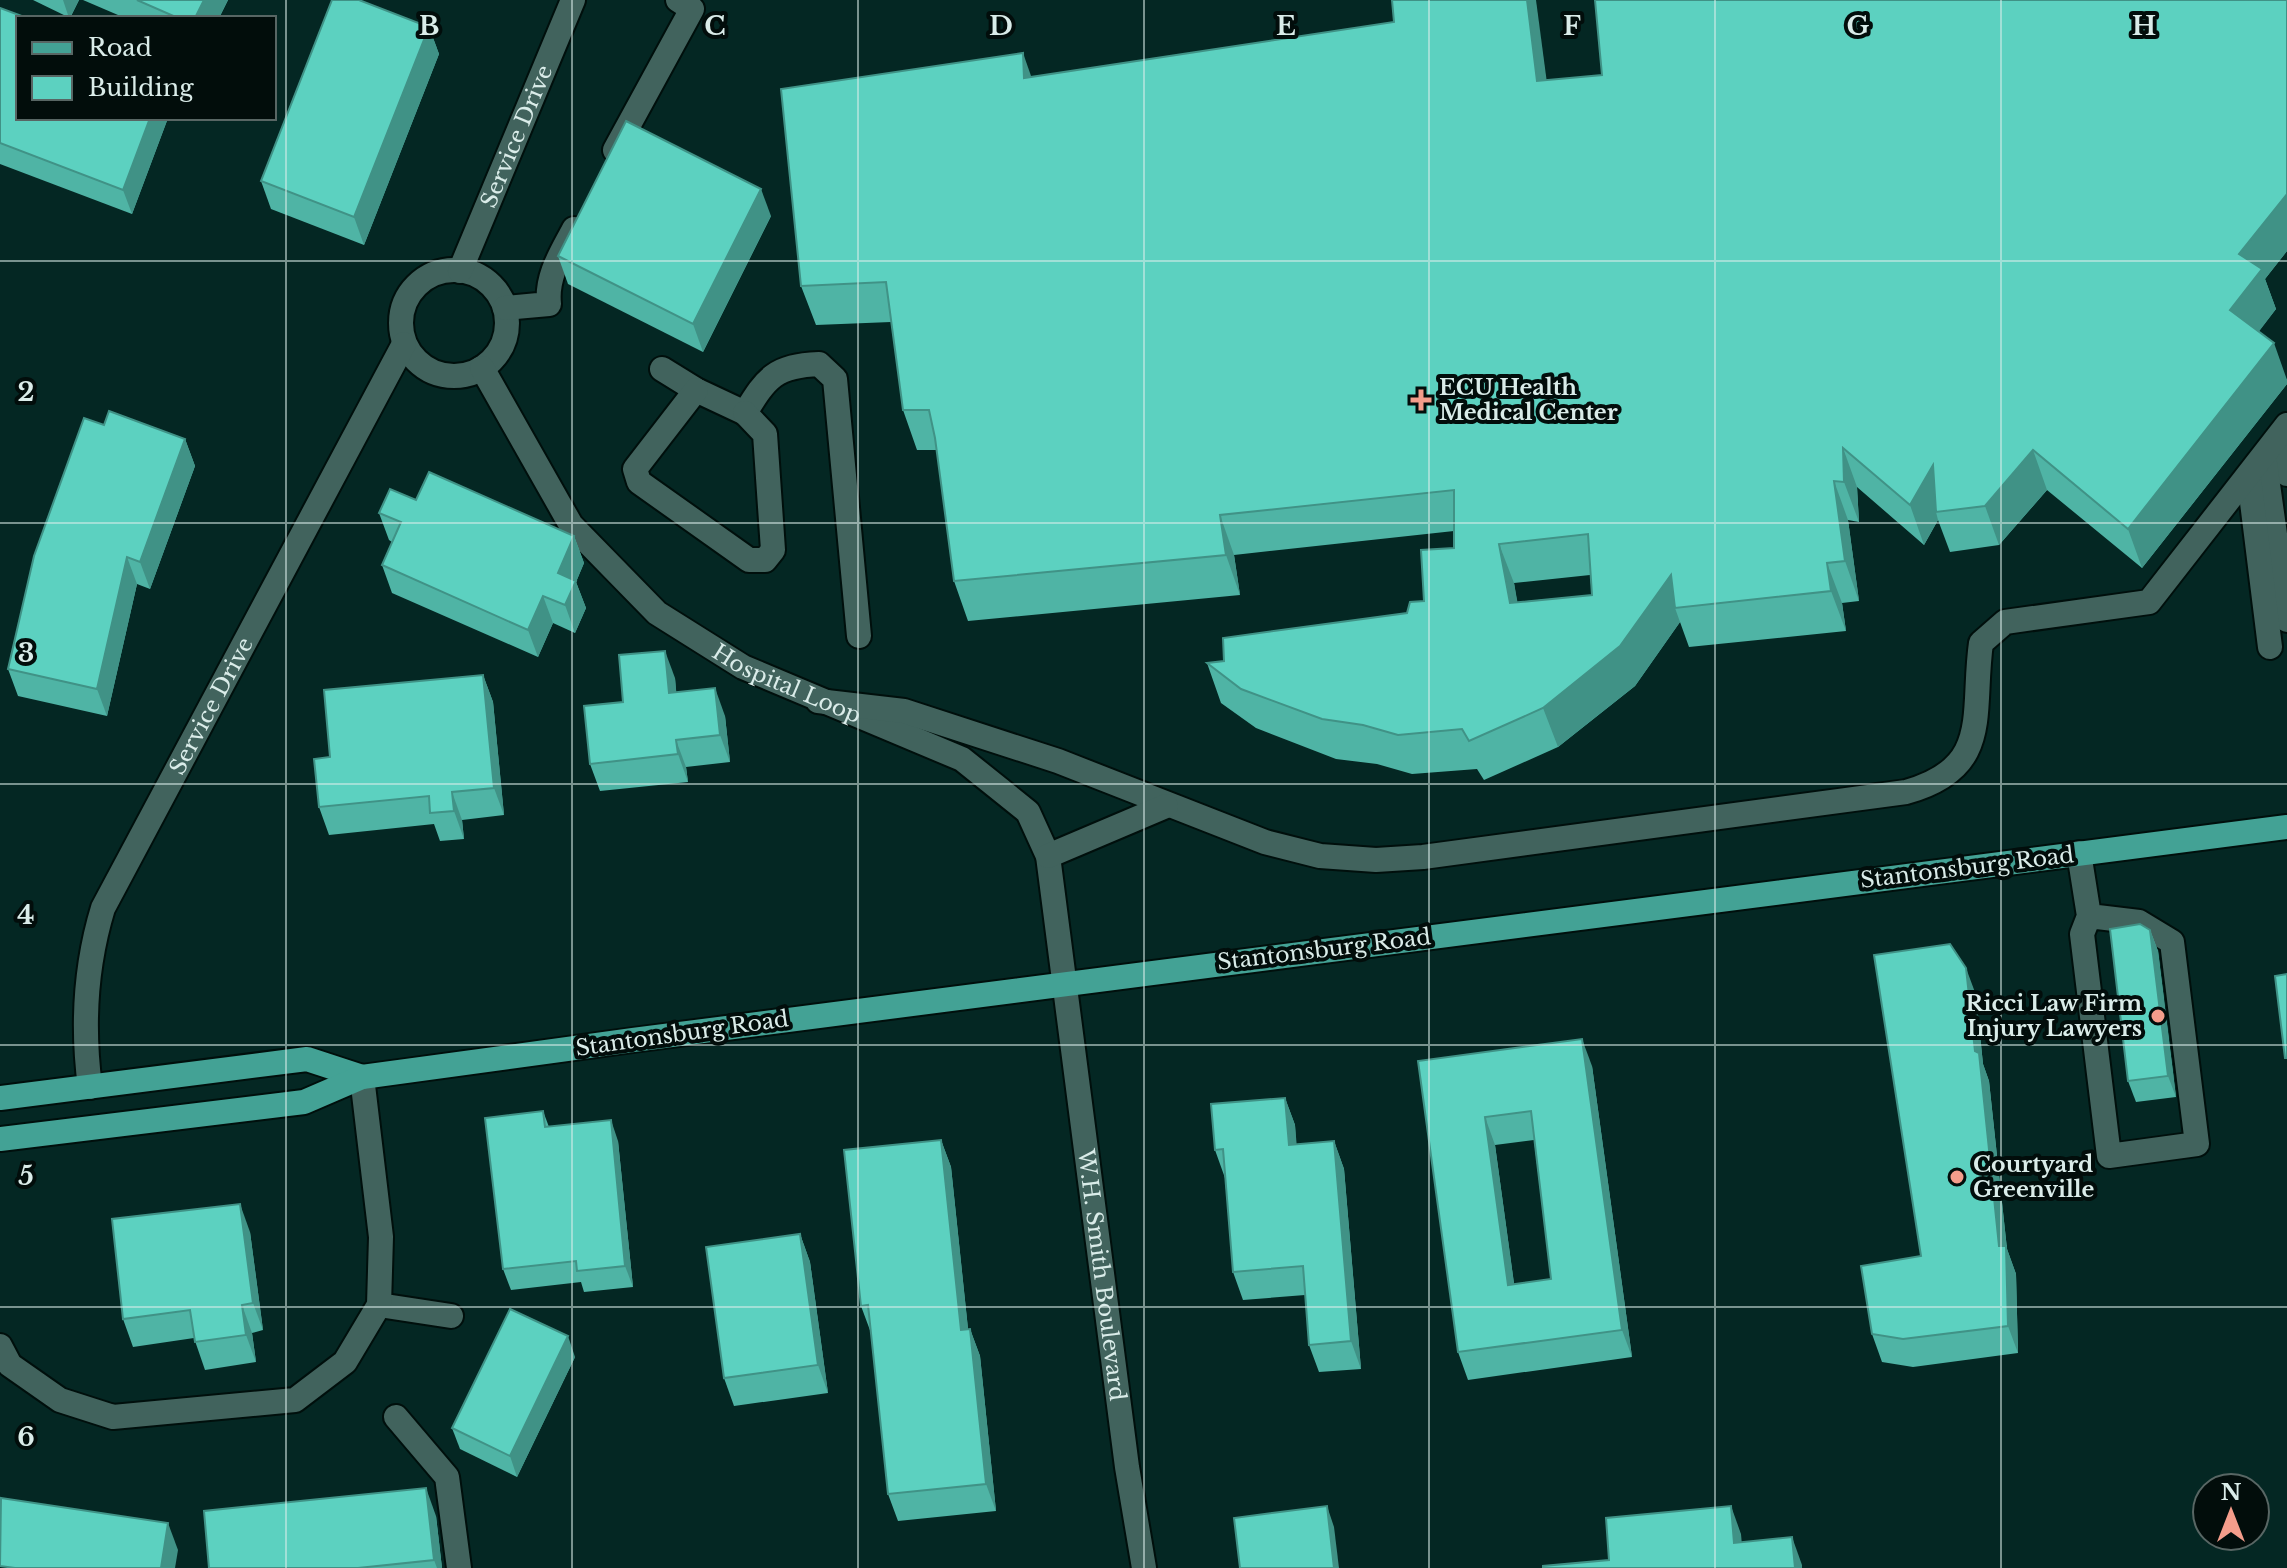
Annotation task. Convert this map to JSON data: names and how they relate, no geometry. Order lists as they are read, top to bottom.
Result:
{
  "streets": {
    "main road": ["Stantonsburg Road"],
    "street": ["Service Drive", "Hospital Loop", "W.H. Smith Boulevard"]
  },
  "crossings": [
    ["Service Drive", "Hospital Loop"],
    ["Service Drive", "Stantonsburg Road"],
    ["Hospital Loop", "Stantonsburg Road"],
    ["Hospital Loop", "W.H. Smith Boulevard"],
    ["Stantonsburg Road", "W.H. Smith Boulevard"]
  ],
  "places": {
    "health": ["ECU Health Medical Center"],
    "other": ["Ricci Law Firm Injury Lawyers", "Courtyard Greenville"]
  },
  "legend": ["Road", "Building"],
  "north": "top",
  "grid": {
    "columns": [
      "B",
      "C",
      "D",
      "E",
      "F",
      "G",
      "H"
    ],
    "rows": [
      "2",
      "3",
      "4",
      "5",
      "6"
    ]
  }
}
